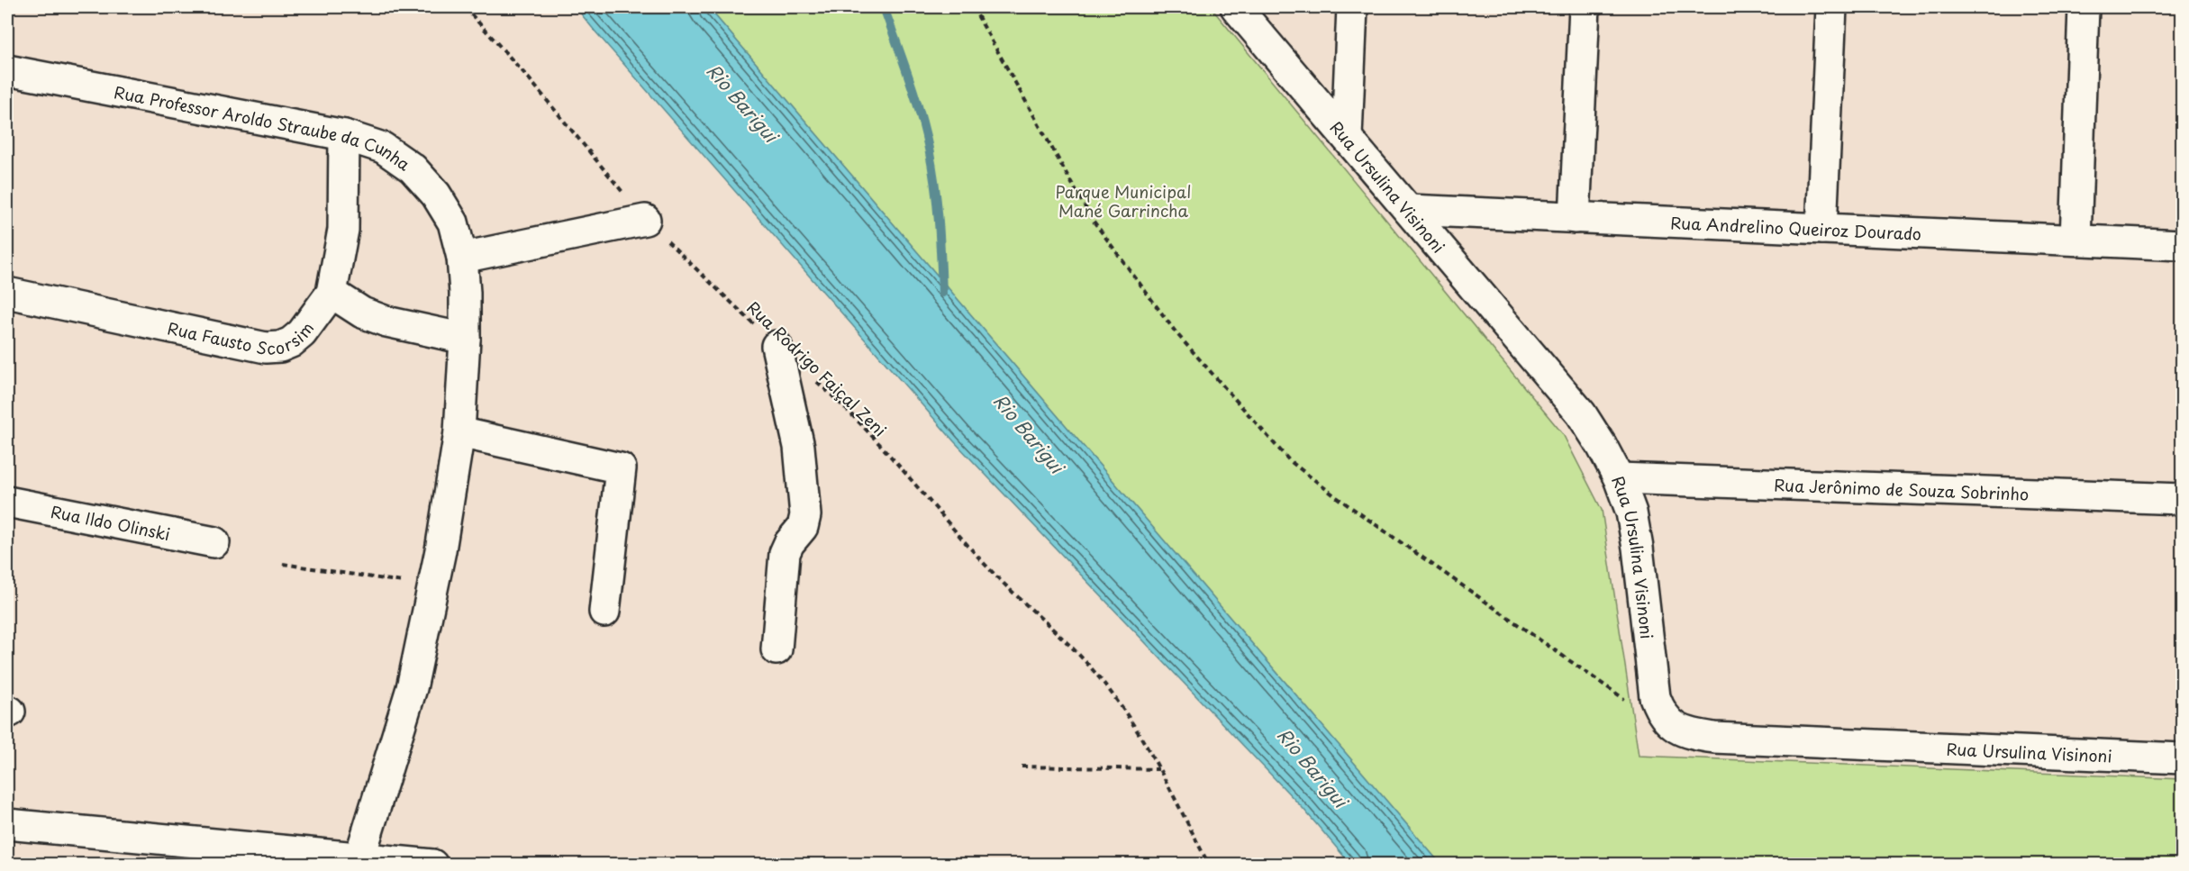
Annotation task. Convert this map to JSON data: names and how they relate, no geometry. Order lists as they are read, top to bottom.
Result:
{
  "streets": {
    "street": [
      "Rua Professor Aroldo Straube da Cunha",
      "Rua Ursulina Visinoni",
      "Rua Andrelino Queiroz Dourado",
      "Rua Fausto Scorsim",
      "Rua Jerônimo de Souza Sobrinho",
      "Rua Ildo Olinski"
    ],
    "path": ["Rua Rodrigo Faiçal Zeni"]
  },
  "crossings": [
    ["Rua Professor Aroldo Straube da Cunha", "Rua Fausto Scorsim"],
    ["Rua Ursulina Visinoni", "Rua Andrelino Queiroz Dourado"],
    ["Rua Ursulina Visinoni", "Rua Jerônimo de Souza Sobrinho"]
  ],
  "water": ["Rio Barigui"],
  "parks": ["Parque Municipal Mané Garrincha"]
}
